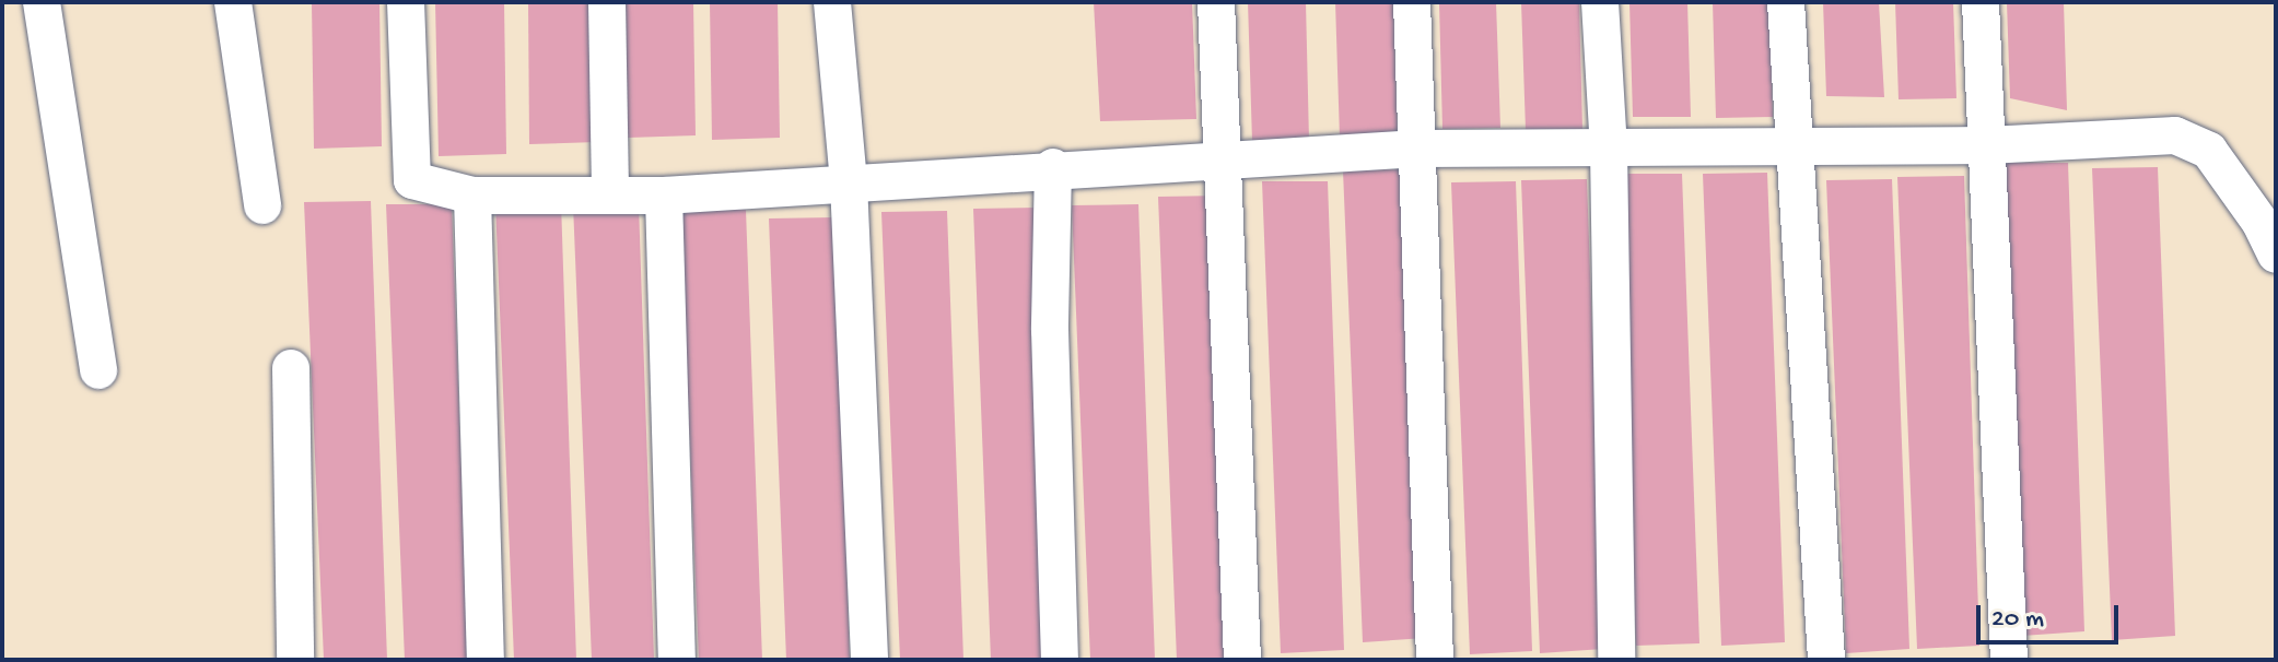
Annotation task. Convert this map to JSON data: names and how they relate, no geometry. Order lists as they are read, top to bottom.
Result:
{
  "scale_bar": "20 m"
}
